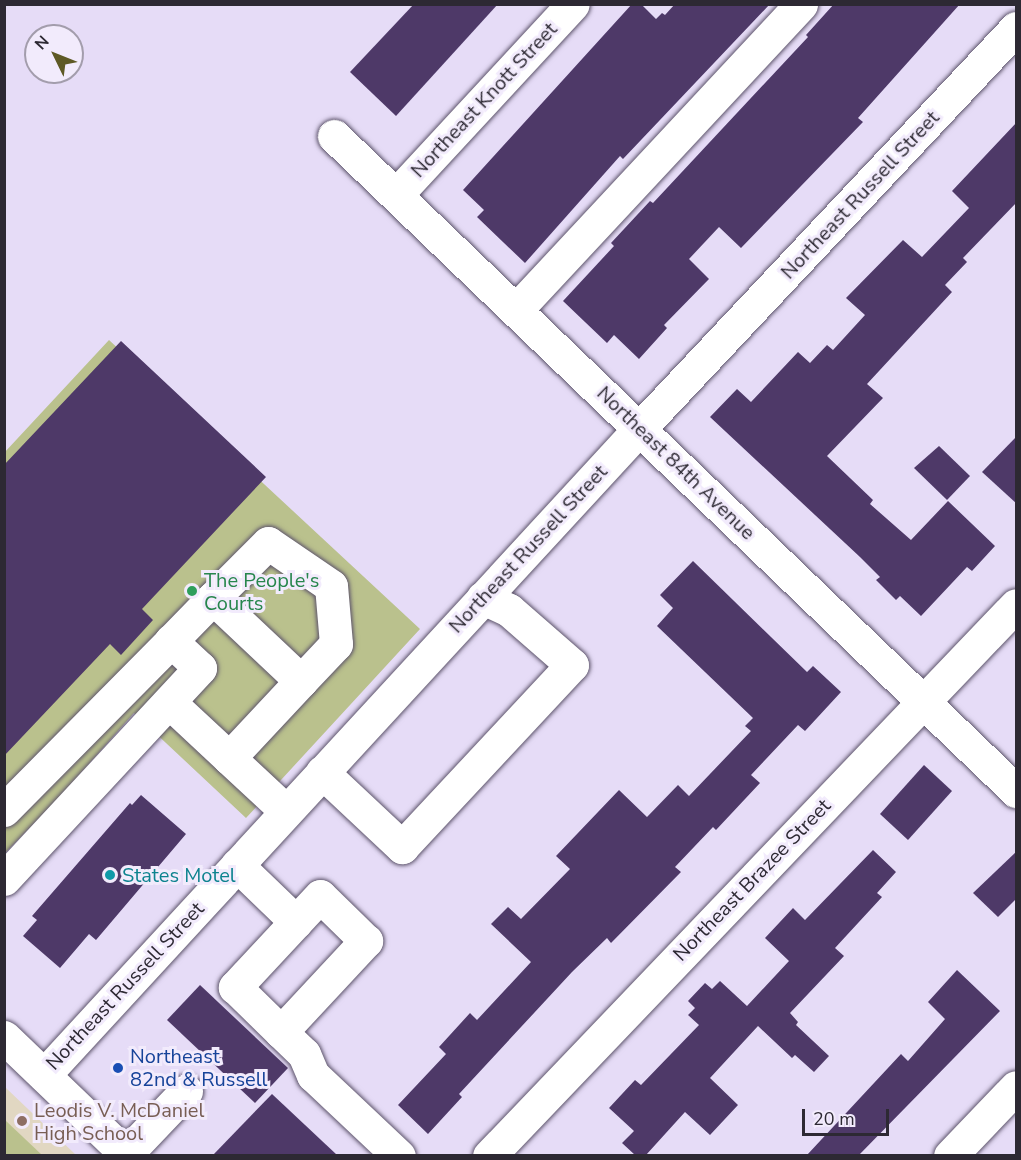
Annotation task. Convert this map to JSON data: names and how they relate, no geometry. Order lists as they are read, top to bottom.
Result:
{
  "streets": {
    "street": [
      "Northeast Knott Street",
      "Northeast Russell Street",
      "Northeast 84th Avenue",
      "Northeast Brazee Street"
    ]
  },
  "crossings": [
    ["Northeast Knott Street", "Northeast 84th Avenue"],
    ["Northeast Russell Street", "Northeast 84th Avenue"],
    ["Northeast 84th Avenue", "Northeast Brazee Street"]
  ],
  "places": [
    "The People's Courts",
    "States Motel",
    "Northeast 82nd & Russell",
    "Leodis V. McDaniel High School"
  ],
  "scale_bar": "20 m",
  "north": "top left"
}
